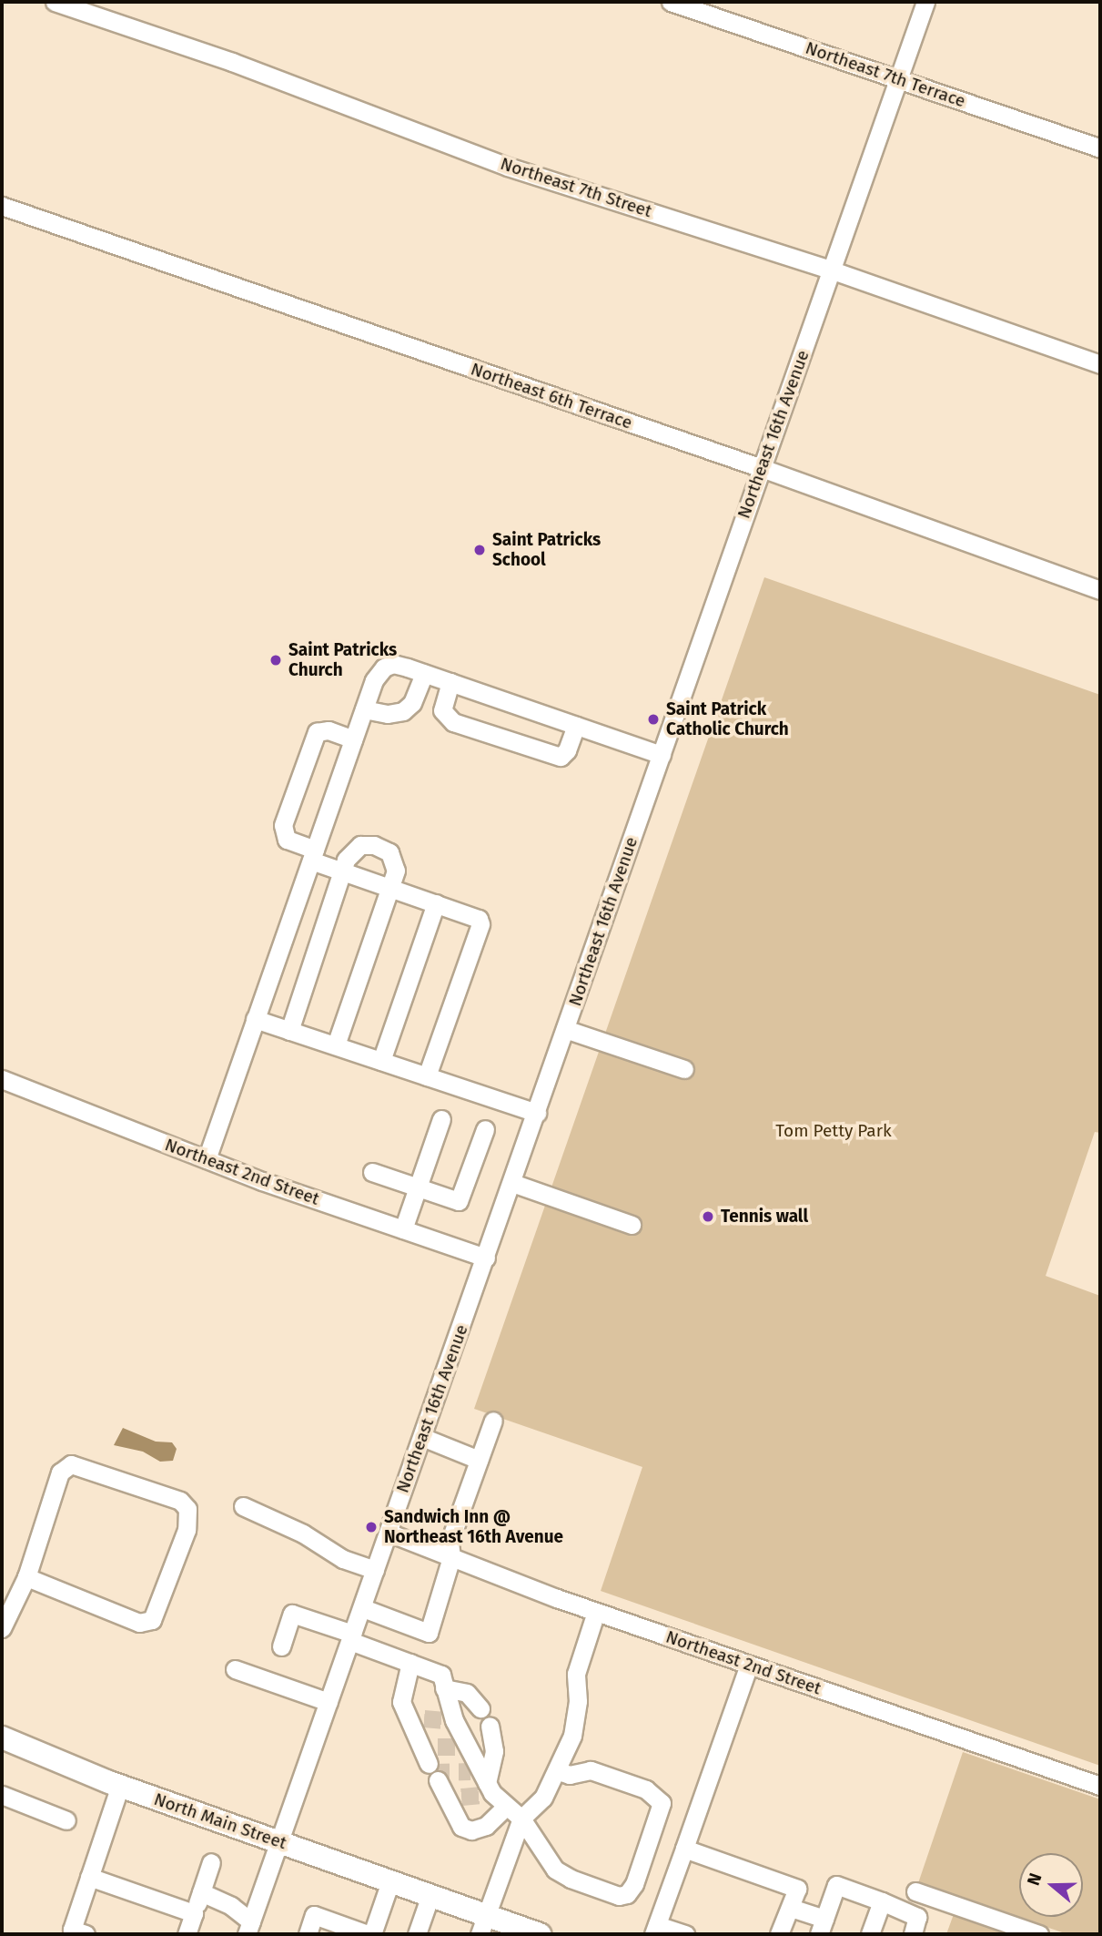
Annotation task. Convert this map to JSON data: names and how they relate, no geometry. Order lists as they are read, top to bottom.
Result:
{
  "streets": {
    "main road": ["North Main Street"],
    "street": [
      "Northeast 7th Terrace",
      "Northeast 7th Street",
      "Northeast 6th Terrace",
      "Northeast 16th Avenue",
      "Northeast 2nd Street"
    ]
  },
  "crossings": [
    ["Northeast 7th Terrace", "Northeast 16th Avenue"],
    ["Northeast 7th Street", "Northeast 16th Avenue"],
    ["Northeast 6th Terrace", "Northeast 16th Avenue"],
    ["Northeast 16th Avenue", "Northeast 2nd Street"],
    ["Northeast 16th Avenue", "North Main Street"]
  ],
  "parks": ["Tom Petty Park"],
  "places": [
    "Saint Patricks School",
    "Saint Patricks Church",
    "Saint Patrick Catholic Church",
    "Tennis wall",
    "Sandwich Inn @ Northeast 16th Avenue"
  ],
  "north": "left"
}
